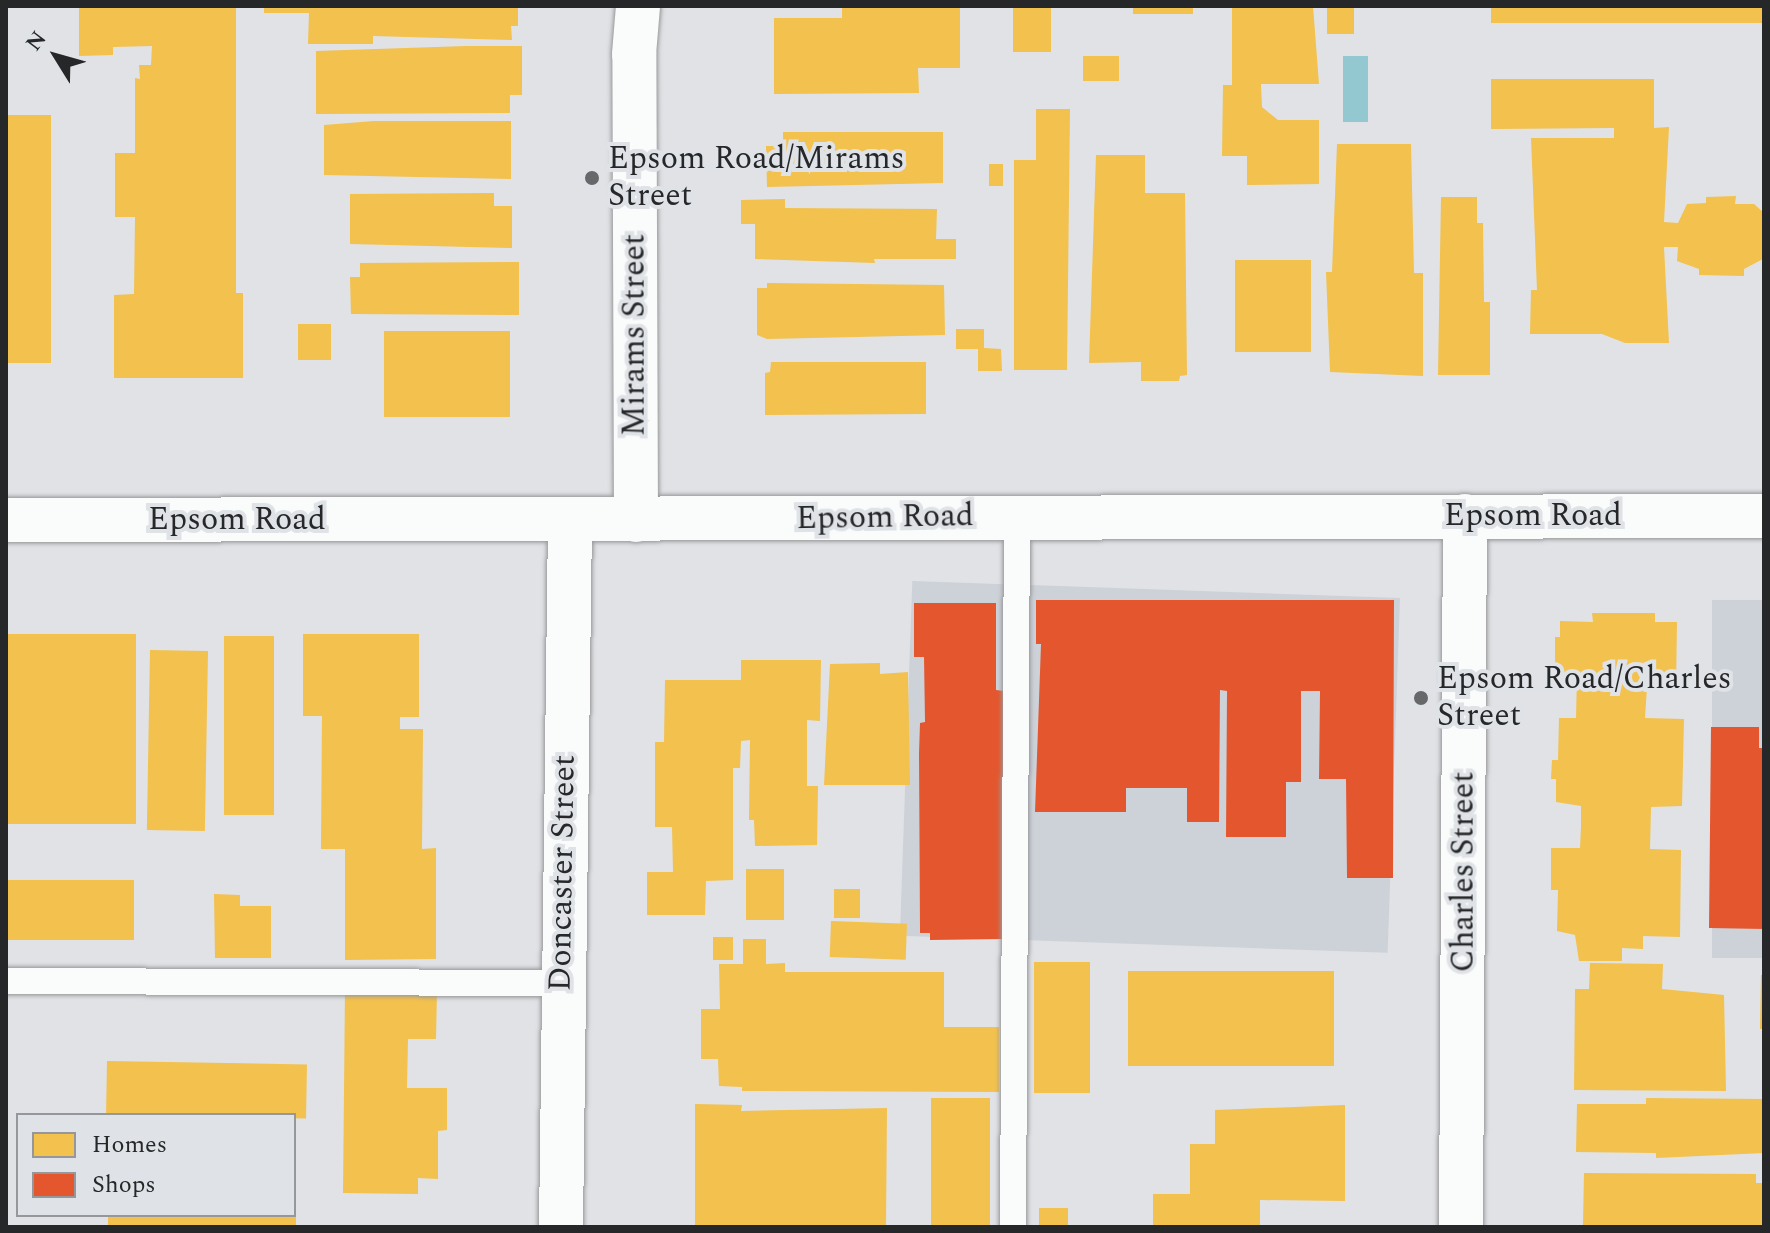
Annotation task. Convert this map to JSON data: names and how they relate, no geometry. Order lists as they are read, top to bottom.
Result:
{
  "streets": {
    "street": [
      "Mirams Street",
      "Epsom Road",
      "Charles Street",
      "Doncaster Street"
    ]
  },
  "crossings": [
    ["Mirams Street", "Epsom Road"],
    ["Epsom Road", "Charles Street"],
    ["Epsom Road", "Doncaster Street"]
  ],
  "places": ["Epsom Road/Mirams Street", "Epsom Road/Charles Street"],
  "legend": ["Homes", "Shops"],
  "north": "top left"
}
